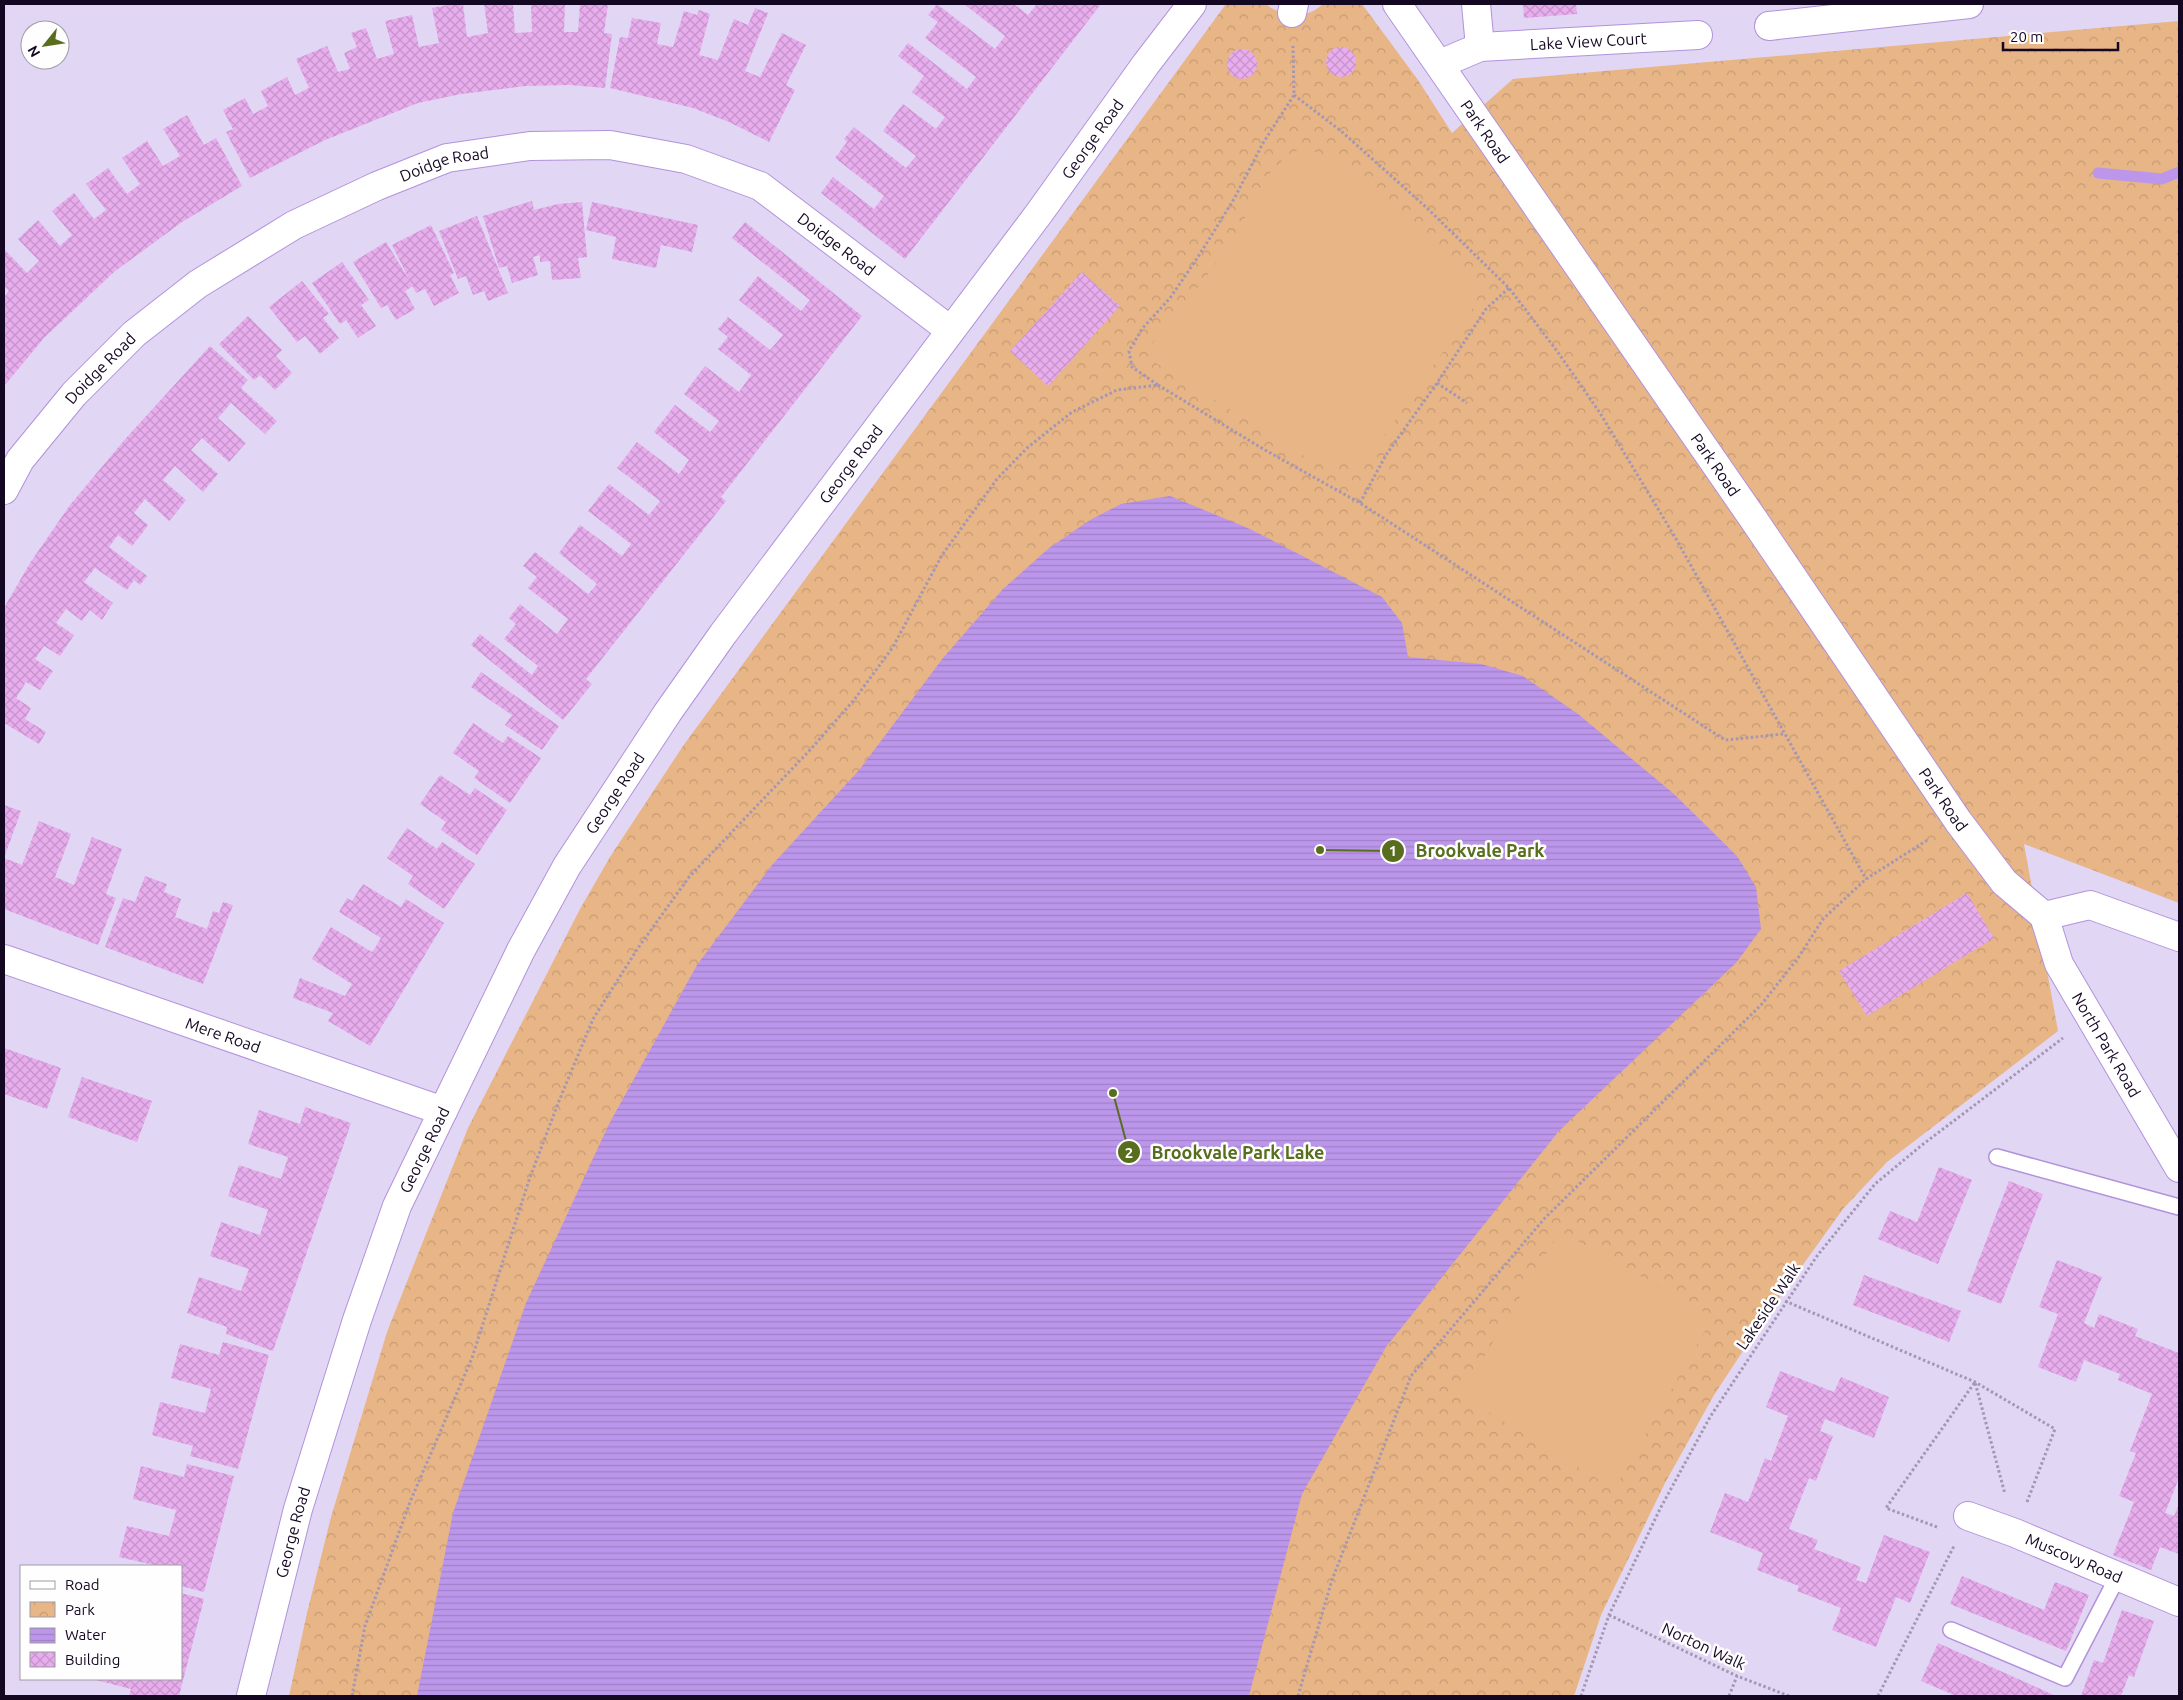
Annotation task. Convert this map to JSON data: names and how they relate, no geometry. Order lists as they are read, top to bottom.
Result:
{
  "streets": {
    "street": [
      "Lake View Court",
      "Park Road",
      "George Road",
      "Doidge Road",
      "Mere Road",
      "North Park Road",
      "Muscovy Road"
    ],
    "path": ["Lakeside Walk", "Norton Walk"]
  },
  "crossings": [
    ["Lake View Court", "Park Road"],
    ["Park Road", "North Park Road"],
    ["George Road", "Doidge Road"],
    ["George Road", "Mere Road"],
    ["North Park Road", "Lakeside Walk"],
    ["Lakeside Walk", "Norton Walk"]
  ],
  "places": ["Brookvale Park", "Brookvale Park Lake"],
  "legend": [
    "Road",
    "Park",
    "Water",
    "Building"
  ],
  "scale_bar": "20 m",
  "north": "bottom left"
}
